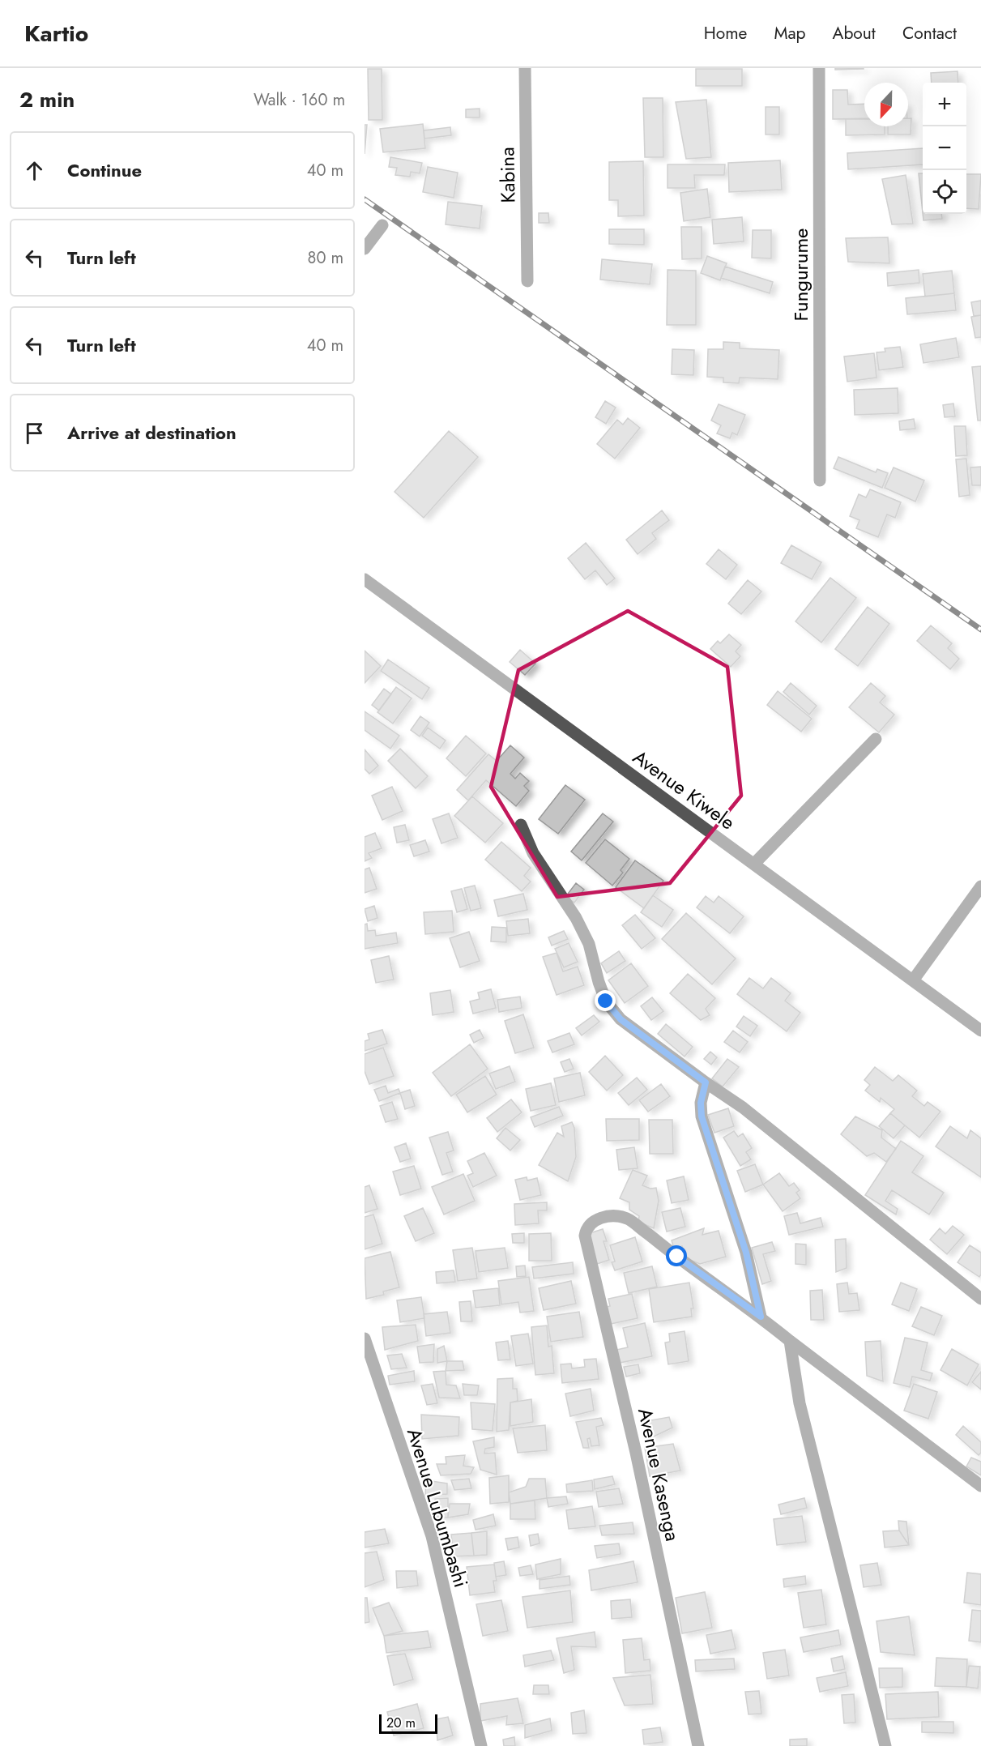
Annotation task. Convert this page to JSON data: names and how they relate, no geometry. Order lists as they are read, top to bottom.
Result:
{
  "streets": {
    "street": [
      "Kabina",
      "Fungurume",
      "Avenue Kiwele",
      "Avenue Kasenga",
      "Avenue Lubumbashi"
    ]
  },
  "scale_bar": "20 m",
  "north": "bottom",
  "page": {
    "header": "Kartio",
    "nav": [
      "Home",
      "Map",
      "About",
      "Contact"
    ],
    "heading": ["2 min", "Walk · 160 m"],
    "map_buttons": ["+", "−"],
    "list": [
      ["Continue", "40 m"],
      ["Turn left", "80 m"],
      ["Turn left", "40 m"],
      "Arrive at destination"
    ],
    "scale": "20 m"
  }
}
